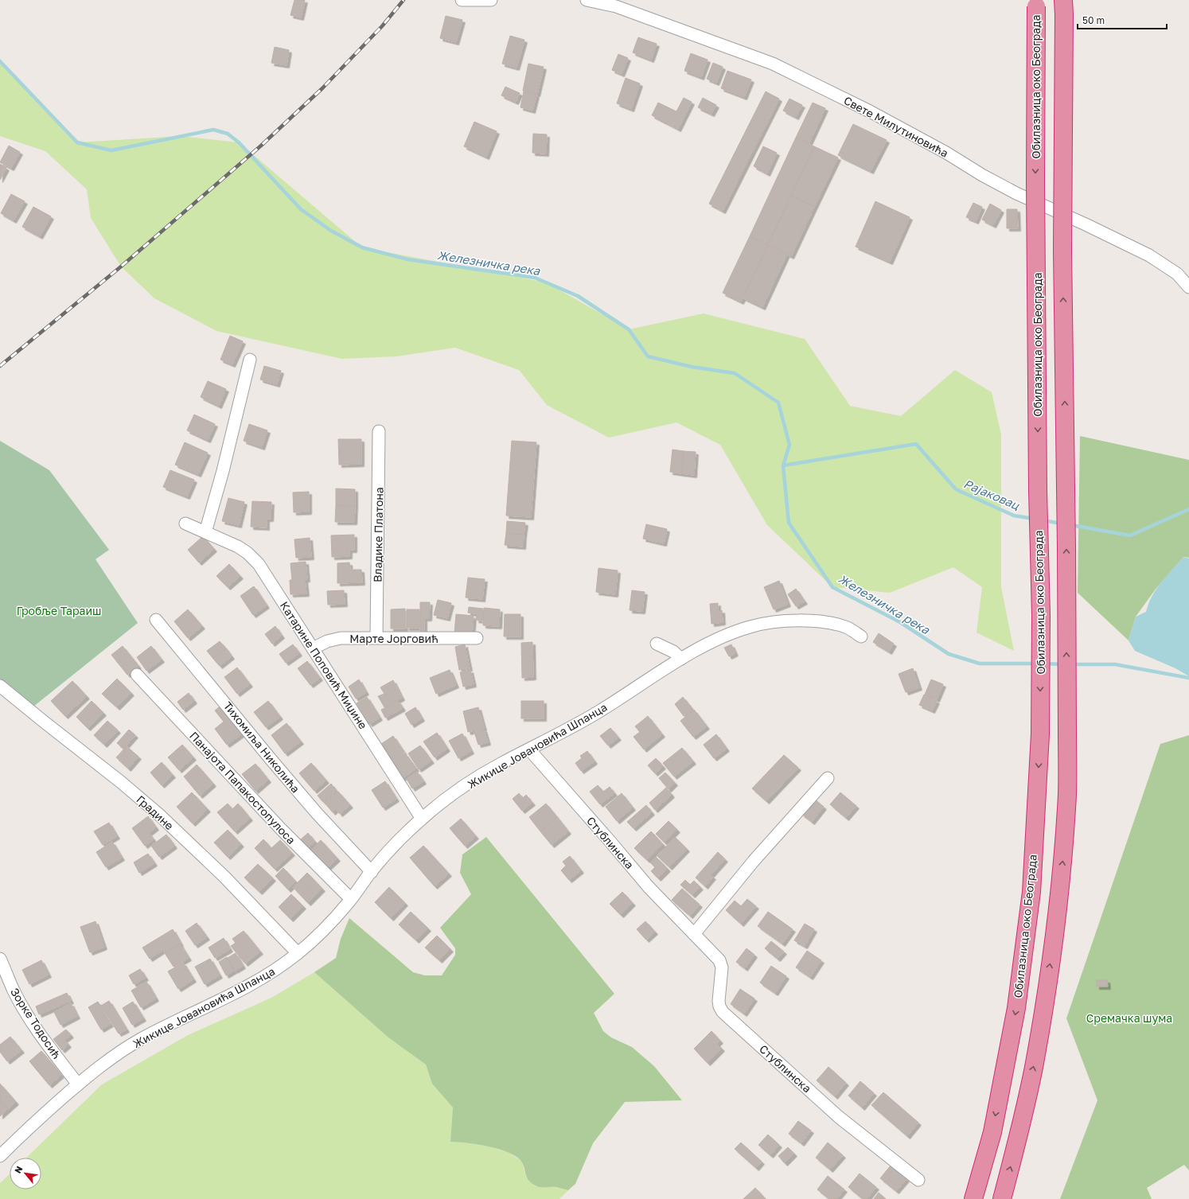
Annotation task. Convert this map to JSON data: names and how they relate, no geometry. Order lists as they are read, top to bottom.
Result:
{
  "streets": {
    "highway": ["Обилазница око Београда"],
    "street": [
      "Свете Милутиновића",
      "Владике Платона",
      "Марте Јорговић",
      "Катарине Поповић Миџине",
      "Жикице Јовановића Шпанца",
      "Тихомиља Николића",
      "Панајота Папакостопулоса",
      "Градине",
      "Стублинска",
      "Зорке Тодосић"
    ]
  },
  "crossings": [
    ["Владике Платона", "Марте Јорговић"],
    ["Марте Јорговић", "Катарине Поповић Миџине"],
    ["Катарине Поповић Миџине", "Жикице Јовановића Шпанца"],
    ["Жикице Јовановића Шпанца", "Тихомиља Николића"],
    ["Жикице Јовановића Шпанца", "Панајота Папакостопулоса"],
    ["Жикице Јовановића Шпанца", "Градине"],
    ["Жикице Јовановића Шпанца", "Стублинска"],
    ["Жикице Јовановића Шпанца", "Зорке Тодосић"]
  ],
  "water": ["Железничка река", "Рајаковац"],
  "parks": ["Гробље Тараиш", "Сремачка шума"],
  "scale_bar": "50 m",
  "north": "top left"
}
